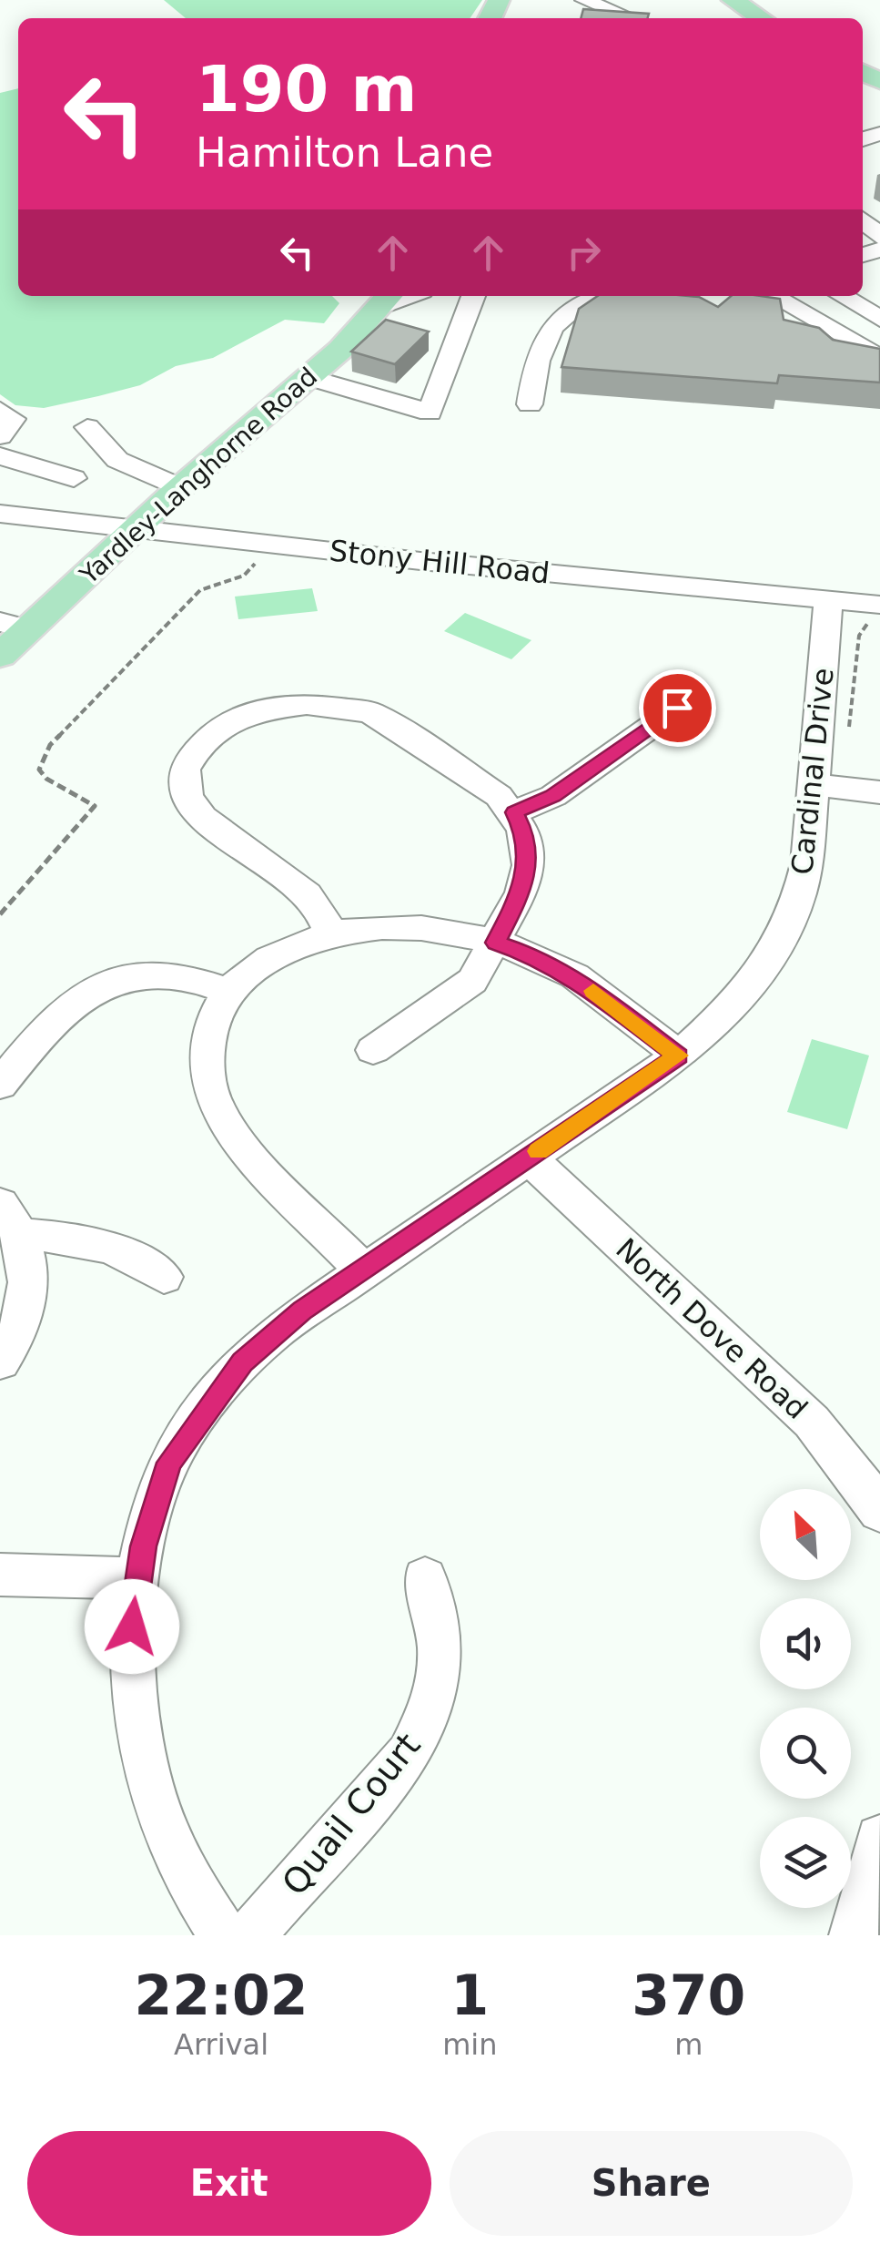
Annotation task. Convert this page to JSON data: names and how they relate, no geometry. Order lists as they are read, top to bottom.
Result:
{
  "streets": {
    "main road": ["Yardley-Langhorne Road"],
    "street": [
      "Stony Hill Road",
      "Cardinal Drive",
      "North Dove Road",
      "Quail Court"
    ]
  },
  "crossings": [
    ["Yardley-Langhorne Road", "Stony Hill Road"],
    ["Stony Hill Road", "Cardinal Drive"],
    ["Cardinal Drive", "North Dove Road"]
  ],
  "north": "top left",
  "page": {
    "turn": ["190 m", "Hamilton Lane"],
    "eta": [
      "22:02",
      "Arrival",
      "1",
      "min",
      "370",
      "m"
    ],
    "buttons": ["Exit", "Share"]
  }
}
